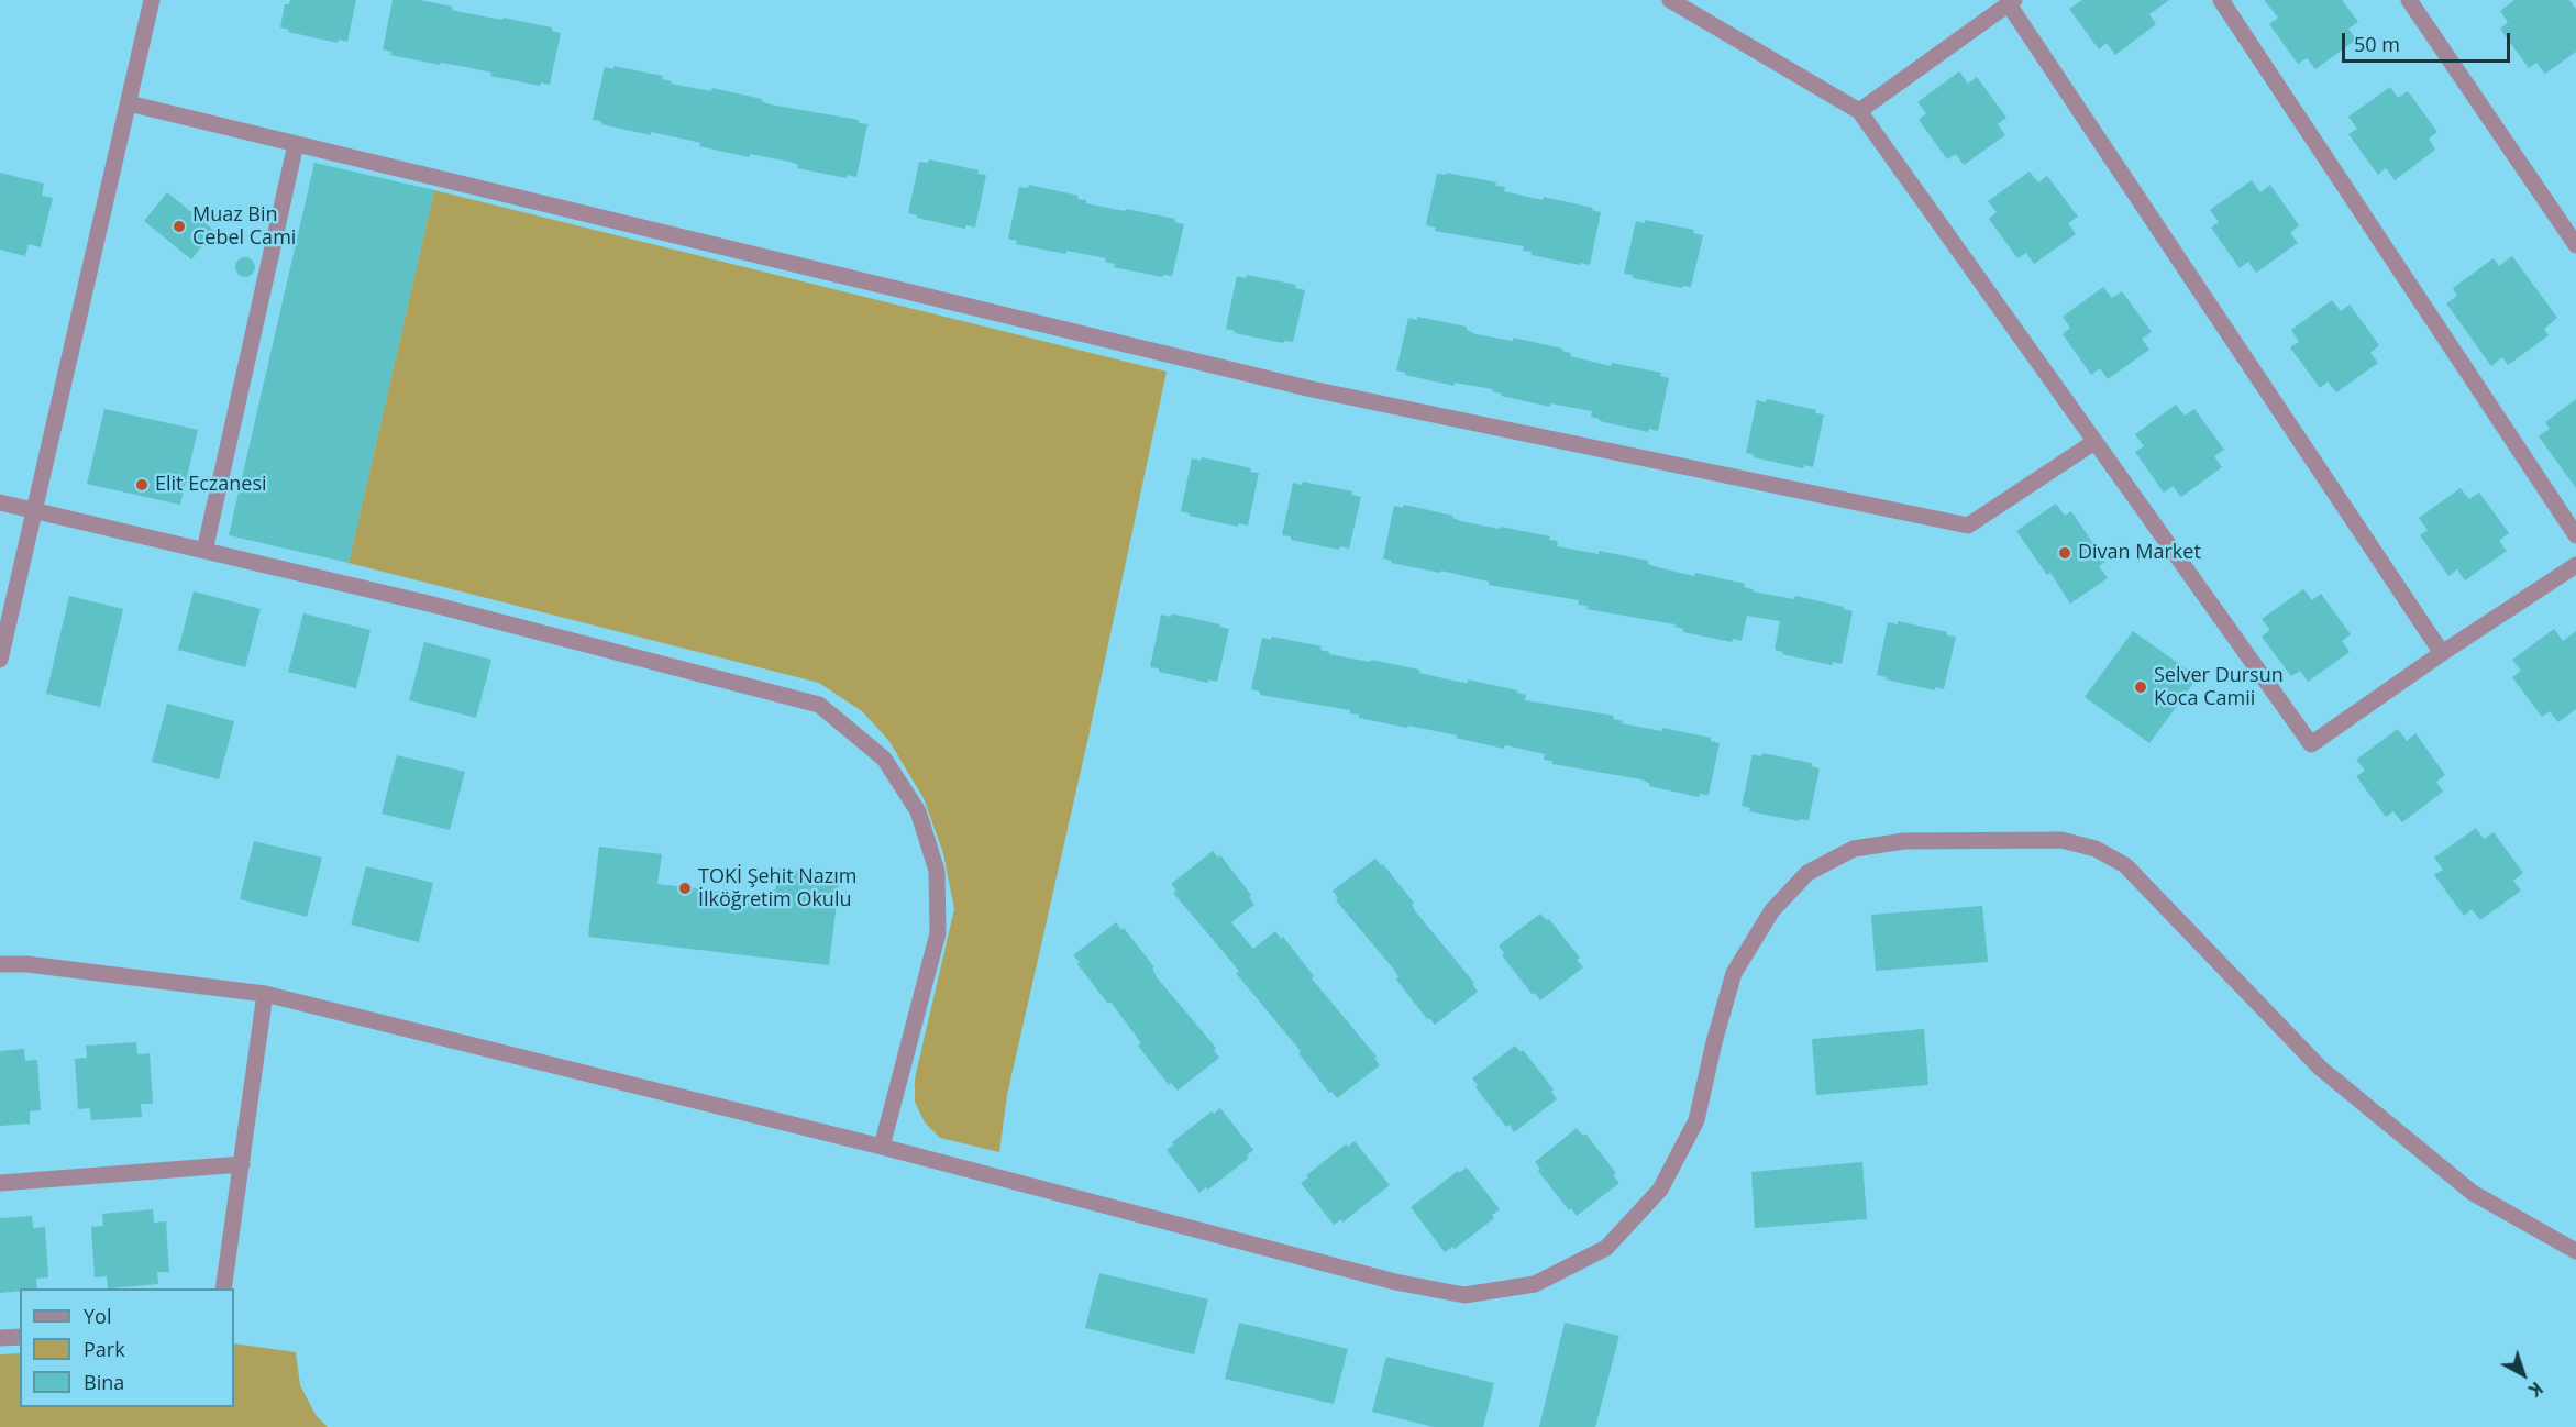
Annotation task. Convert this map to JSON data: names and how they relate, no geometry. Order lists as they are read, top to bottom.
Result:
{
  "places": [
    "Muaz Bin Cebel Cami",
    "Elit Eczanesi",
    "Divan Market",
    "Selver Dursun Koca Camii",
    "TOKİ Şehit Nazım İlköğretim Okulu"
  ],
  "legend": ["Yol", "Park", "Bina"],
  "scale_bar": "50 m",
  "north": "bottom right"
}
